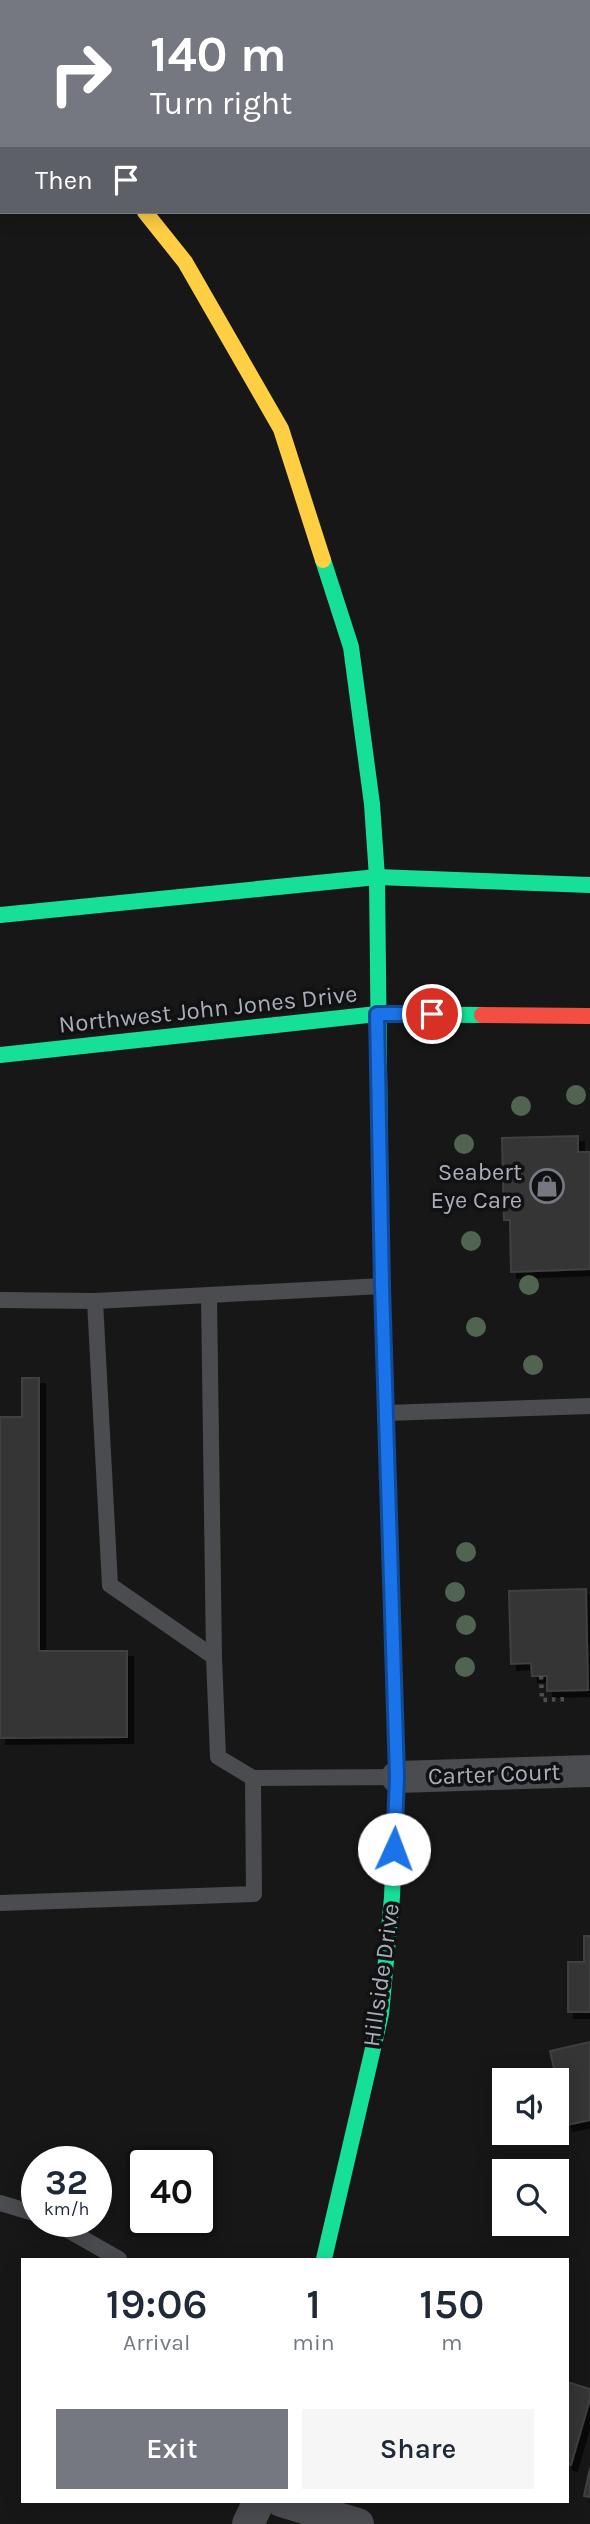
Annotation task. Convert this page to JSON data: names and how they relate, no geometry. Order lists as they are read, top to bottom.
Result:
{
  "streets": {
    "street": ["Northwest John Jones Drive", "Carter Court", "Hillside Drive"]
  },
  "crossings": [
    ["Northwest John Jones Drive", "Hillside Drive"],
    ["Carter Court", "Hillside Drive"]
  ],
  "places": {
    "shop": ["Seabert Eye Care"]
  },
  "page": {
    "turn": ["140 m", "Turn right"],
    "then": "Then",
    "speed": "32 km/h",
    "limit": "40",
    "eta": [
      "19:06",
      "Arrival",
      "1",
      "min",
      "150",
      "m"
    ],
    "buttons": ["Exit", "Share"]
  }
}
